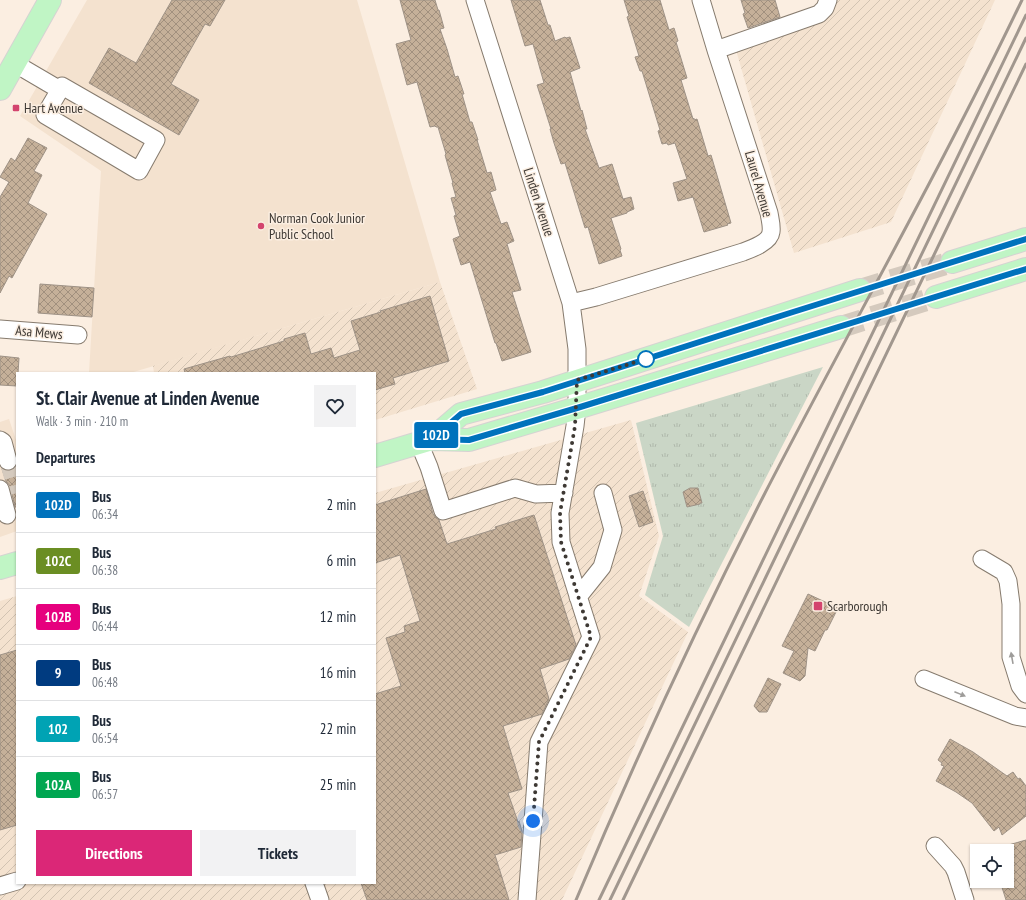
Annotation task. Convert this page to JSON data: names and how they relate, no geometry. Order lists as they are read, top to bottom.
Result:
{
  "streets": {
    "street": ["Laurel Avenue", "Linden Avenue", "Asa Mews"]
  },
  "crossings": [
    ["Laurel Avenue", "Linden Avenue"]
  ],
  "places": {
    "transit": ["Hart Avenue", "Scarborough"],
    "other": ["Norman Cook Junior Public School"]
  },
  "lines": ["bus line 102D"],
  "page": {
    "on_map": "102D",
    "heading": [
      ["St. Clair Avenue at Linden Avenue", "Walk · 3 min · 210 m"],
      "Departures"
    ],
    "list": [
      {
        "mark": "102D",
        "name": "Bus",
        "note": "06:34",
        "value": "2 min"
      },
      {
        "mark": "102C",
        "name": "Bus",
        "note": "06:38",
        "value": "6 min"
      },
      {
        "mark": "102B",
        "name": "Bus",
        "note": "06:44",
        "value": "12 min"
      },
      {
        "mark": "9",
        "name": "Bus",
        "note": "06:48",
        "value": "16 min"
      },
      {
        "mark": "102",
        "name": "Bus",
        "note": "06:54",
        "value": "22 min"
      },
      {
        "mark": "102A",
        "name": "Bus",
        "note": "06:57",
        "value": "25 min"
      }
    ],
    "buttons": ["Directions", "Tickets"]
  }
}
